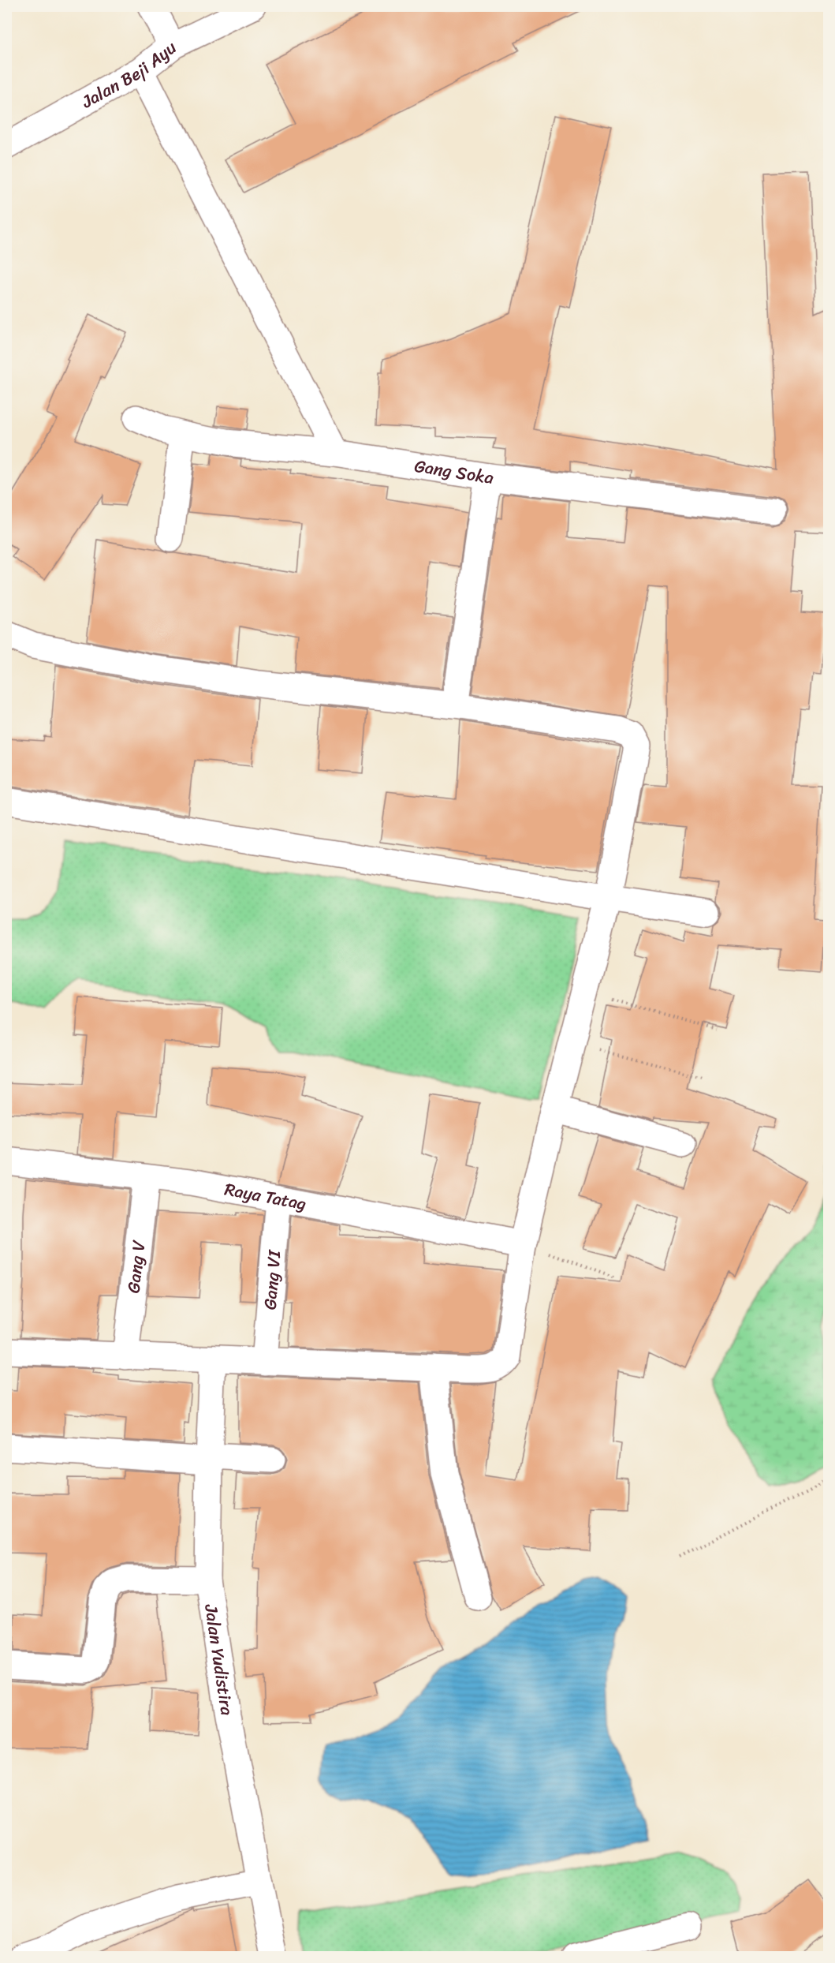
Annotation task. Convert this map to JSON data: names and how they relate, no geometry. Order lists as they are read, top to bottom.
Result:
{
  "streets": {
    "street": [
      "Jalan Beji Ayu",
      "Gang Soka",
      "Raya Tatag",
      "Gang V",
      "Gang VI",
      "Jalan Yudistira"
    ]
  },
  "crossings": [
    ["Raya Tatag", "Gang V"],
    ["Raya Tatag", "Gang VI"]
  ]
}
